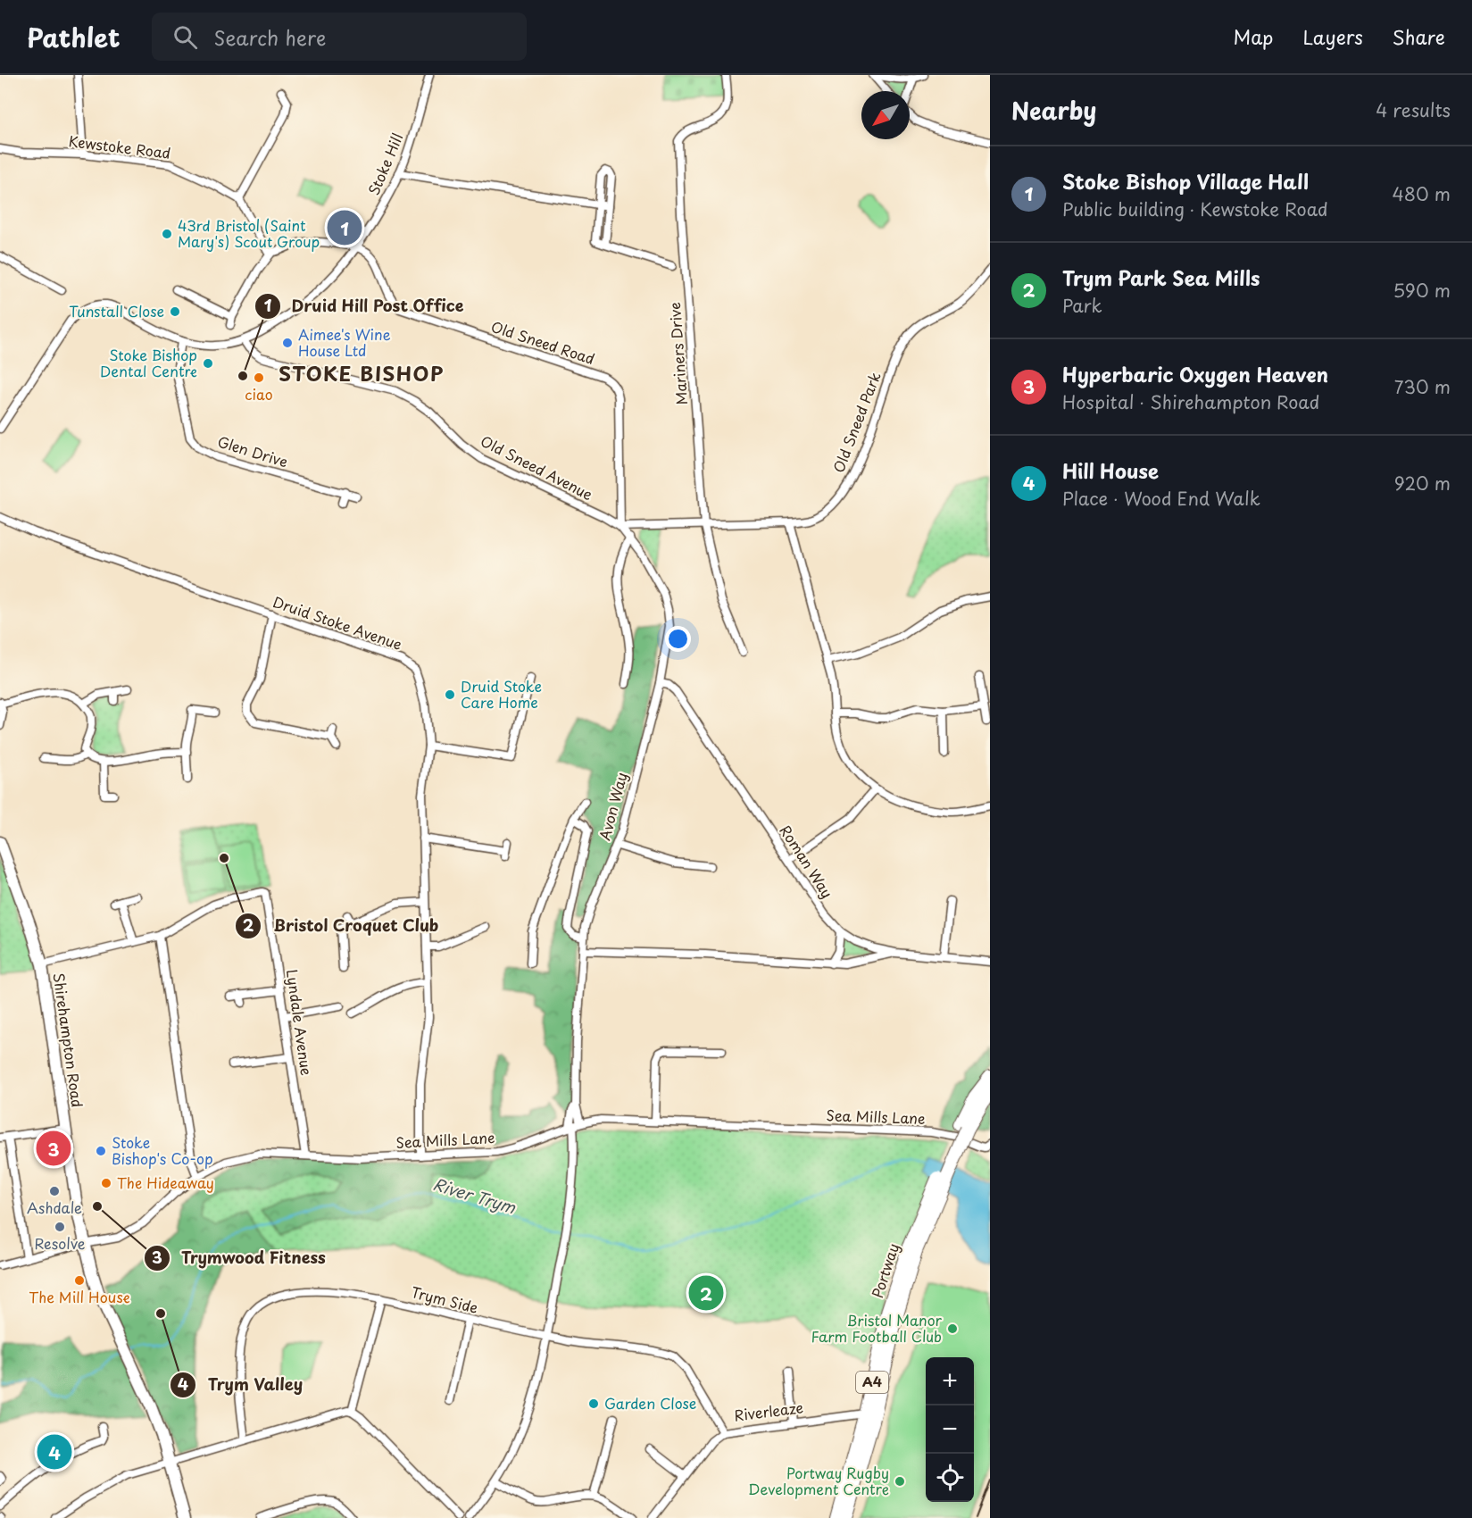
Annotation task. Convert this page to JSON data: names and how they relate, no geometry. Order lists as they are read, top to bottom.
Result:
{
  "streets": {
    "highway": ["Portway", "A4"],
    "main road": ["Shirehampton Road"],
    "street": [
      "Kewstoke Road",
      "Stoke Hill",
      "Old Sneed Road",
      "Mariners Drive",
      "Old Sneed Park",
      "Glen Drive",
      "Old Sneed Avenue",
      "Druid Stoke Avenue",
      "Avon Way",
      "Roman Way",
      "Lyndale Avenue",
      "Sea Mills Lane",
      "Trym Side",
      "Riverleaze"
    ]
  },
  "crossings": [
    ["Stoke Hill", "Old Sneed Road"],
    ["Stoke Hill", "Glen Drive"],
    ["Stoke Hill", "Old Sneed Avenue"],
    ["Old Sneed Road", "Old Sneed Park"],
    ["Old Sneed Road", "Old Sneed Avenue"],
    ["Old Sneed Road", "Avon Way"],
    ["Mariners Drive", "Old Sneed Park"],
    ["Old Sneed Park", "Old Sneed Avenue"],
    ["Old Sneed Park", "Avon Way"],
    ["Old Sneed Avenue", "Avon Way"],
    ["Druid Stoke Avenue", "Sea Mills Lane"],
    ["Avon Way", "Roman Way"],
    ["Avon Way", "Sea Mills Lane"],
    ["Avon Way", "Trym Side"],
    ["Lyndale Avenue", "Sea Mills Lane"],
    ["Shirehampton Road", "Sea Mills Lane"],
    ["Portway", "Riverleaze"],
    ["Trym Side", "Riverleaze"]
  ],
  "districts": ["STOKE BISHOP"],
  "water": ["River Trym"],
  "places": [
    "43rd Bristol (Saint Mary's) Scout Group",
    "Tunstall Close",
    "Aimee's Wine House Ltd",
    "Stoke Bishop Dental Centre",
    "Druid Hill Post Office",
    "ciao",
    "Druid Stoke Care Home",
    "Bristol Croquet Club",
    "Stoke Bishop's Co-op",
    "The Hideaway",
    "Ashdale",
    "Trymwood Fitness",
    "Resolve",
    "The Mill House",
    "Trym Valley",
    "Bristol Manor Farm Football Club",
    "Garden Close",
    "Portway Rugby Development Centre"
  ],
  "north": "bottom left",
  "page": {
    "header": "Pathlet",
    "search": "Search here",
    "nav": ["Map", "Layers", "Share"],
    "heading": ["Nearby", "4 results"],
    "list": [
      {
        "mark": "1",
        "name": "Stoke Bishop Village Hall",
        "note": "Public building · Kewstoke Road",
        "value": "480 m"
      },
      {
        "mark": "2",
        "name": "Trym Park Sea Mills",
        "note": "Park",
        "value": "590 m"
      },
      {
        "mark": "3",
        "name": "Hyperbaric Oxygen Heaven",
        "note": "Hospital · Shirehampton Road",
        "value": "730 m"
      },
      {
        "mark": "4",
        "name": "Hill House",
        "note": "Place · Wood End Walk",
        "value": "920 m"
      }
    ],
    "pins": [
      "1",
      "3",
      "2",
      "4"
    ],
    "map_buttons": ["+", "−"]
  }
}
